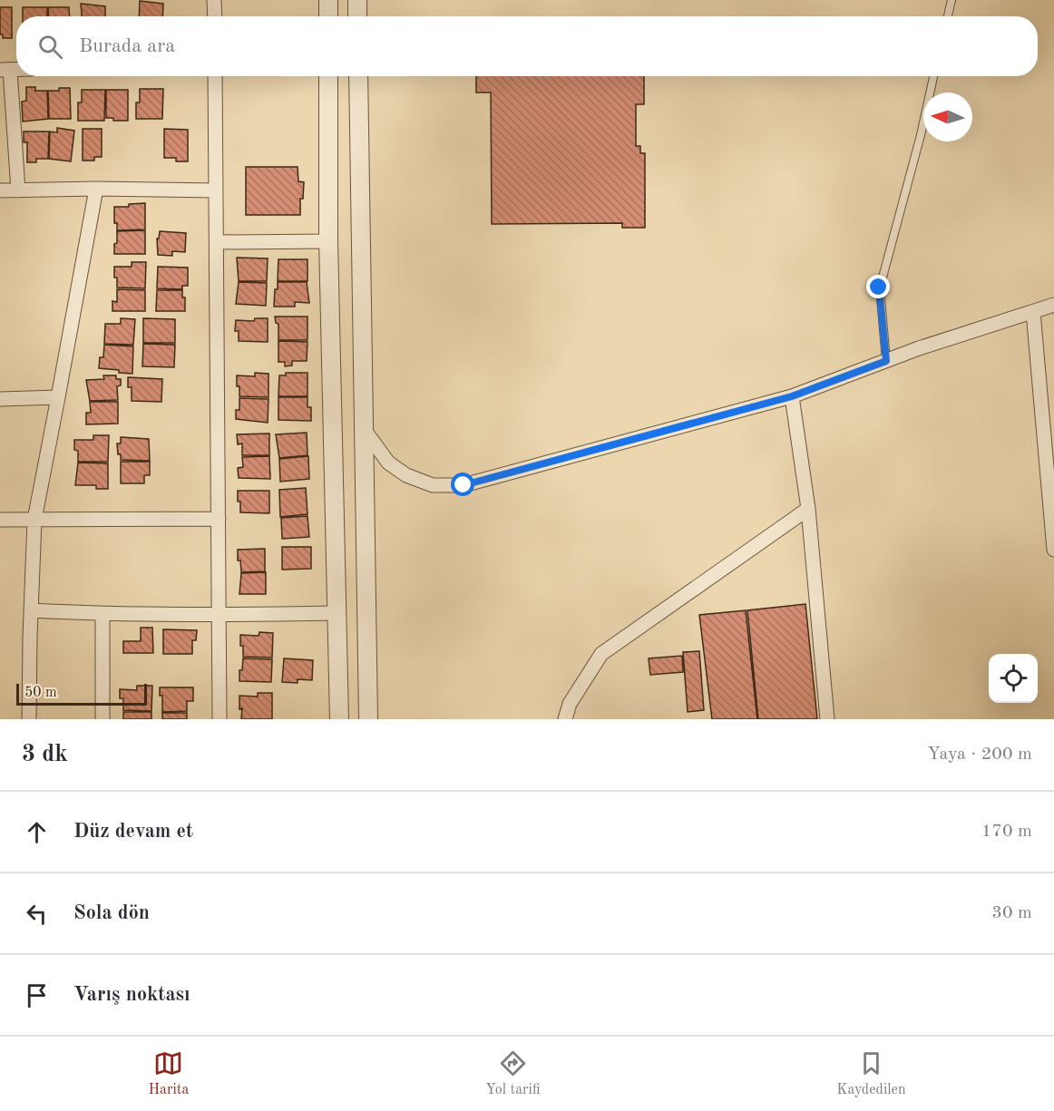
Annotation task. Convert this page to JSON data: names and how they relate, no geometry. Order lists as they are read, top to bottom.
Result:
{
  "scale_bar": "50 m",
  "north": "left",
  "page": {
    "search": "Burada ara",
    "scale": "50 m",
    "heading": ["3 dk", "Yaya · 200 m"],
    "list": [
      ["Düz devam et", "170 m"],
      ["Sola dön", "30 m"],
      "Varış noktası"
    ],
    "nav": ["Harita", "Yol tarifi", "Kaydedilen"]
  }
}
